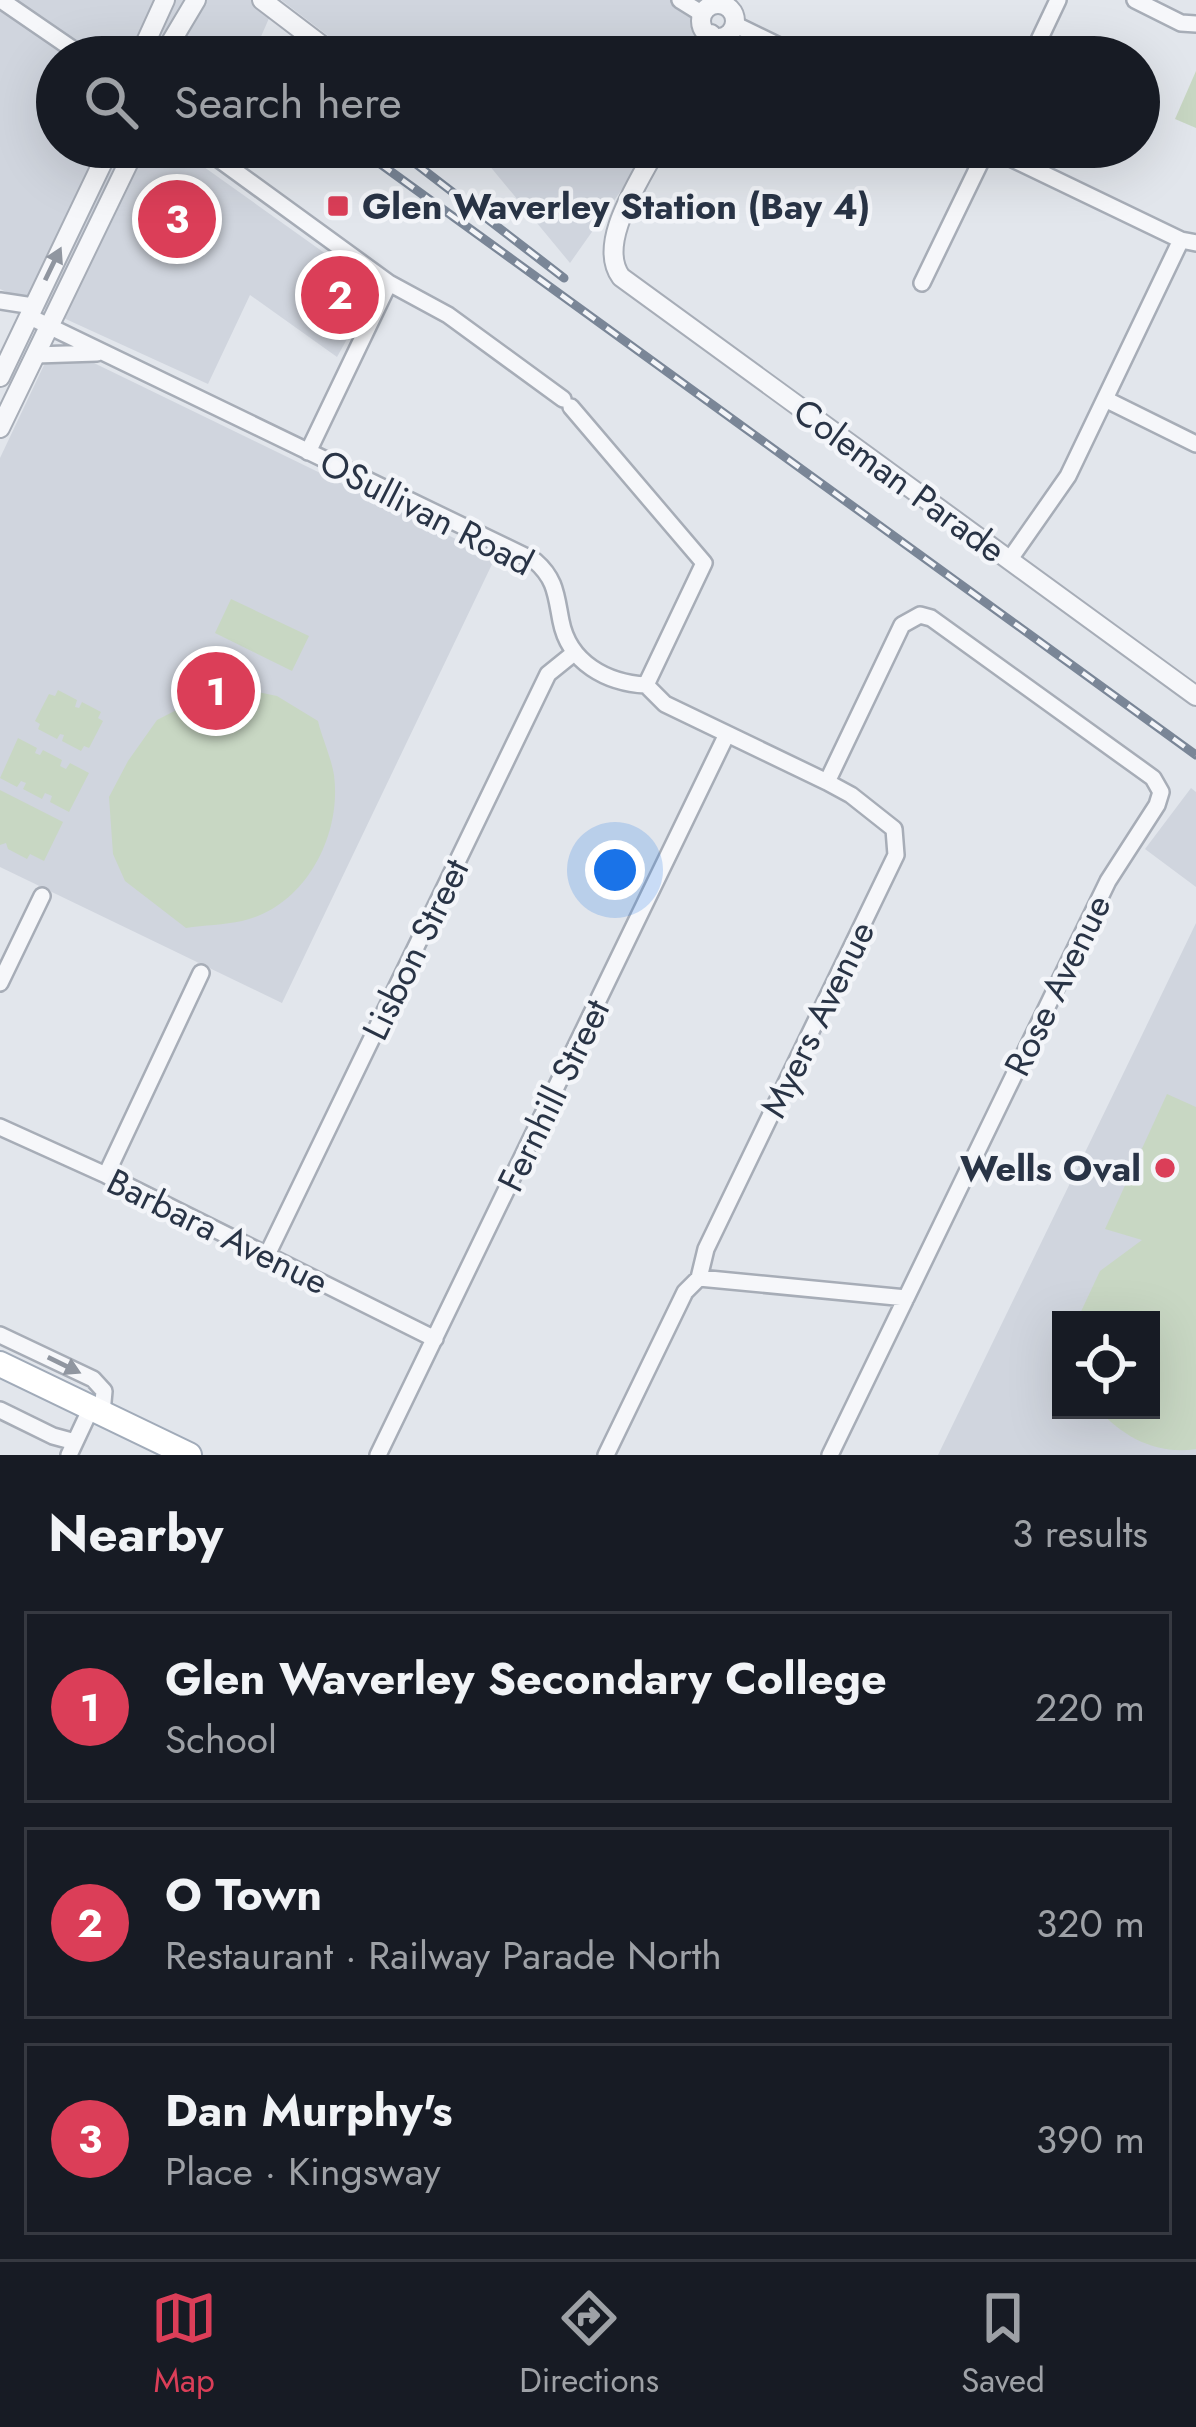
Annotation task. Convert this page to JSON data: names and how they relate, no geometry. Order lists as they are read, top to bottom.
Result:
{
  "streets": {
    "street": [
      "Coleman Parade",
      "OSullivan Road",
      "Lisbon Street",
      "Rose Avenue",
      "Myers Avenue",
      "Fernhill Street",
      "Barbara Avenue"
    ]
  },
  "crossings": [
    ["OSullivan Road", "Lisbon Street"],
    ["Lisbon Street", "Barbara Avenue"],
    ["Rose Avenue", "Myers Avenue"],
    ["Fernhill Street", "Barbara Avenue"]
  ],
  "places": {
    "transit": ["Glen Waverley Station (Bay 4)"],
    "other": ["Wells Oval"]
  },
  "page": {
    "search": "Search here",
    "pins": ["3", "2", "1"],
    "heading": ["Nearby", "3 results"],
    "list": [
      {
        "mark": "1",
        "name": "Glen Waverley Secondary College",
        "note": "School",
        "value": "220 m"
      },
      {
        "mark": "2",
        "name": "O Town",
        "note": "Restaurant · Railway Parade North",
        "value": "320 m"
      },
      {
        "mark": "3",
        "name": "Dan Murphy's",
        "note": "Place · Kingsway",
        "value": "390 m"
      }
    ],
    "nav": ["Map", "Directions", "Saved"]
  }
}
